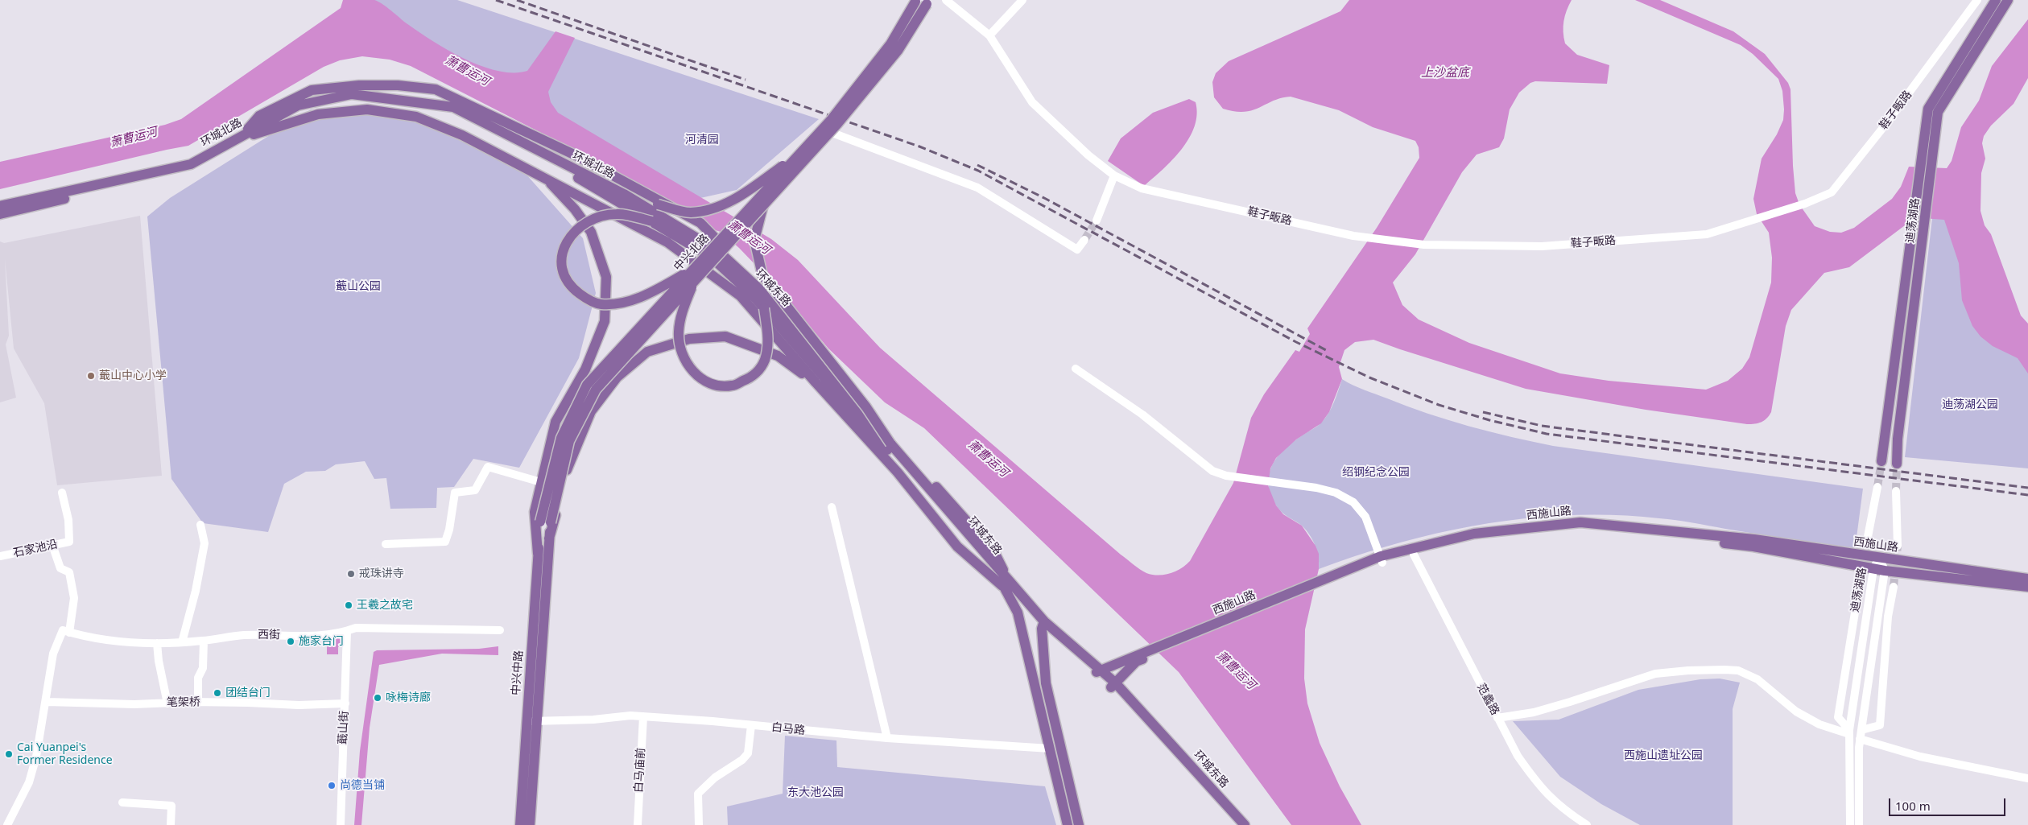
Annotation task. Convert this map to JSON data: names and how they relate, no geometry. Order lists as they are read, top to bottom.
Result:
{
  "streets": {
    "main road": [
      "环城北路",
      "迪荡湖路",
      "中兴北路",
      "环城东路",
      "西施山路",
      "中兴中路"
    ],
    "street": [
      "鞋子畈路",
      "石家池沿",
      "西街",
      "范蠡路",
      "笔架桥",
      "蕺山街",
      "白马路",
      "白马庙前"
    ]
  },
  "crossings": [
    ["环城北路", "环城东路"],
    ["迪荡湖路", "西施山路"],
    ["中兴北路", "中兴中路"],
    ["环城东路", "西施山路"],
    ["西施山路", "范蠡路"],
    ["西街", "蕺山街"],
    ["中兴中路", "白马路"],
    ["笔架桥", "蕺山街"],
    ["白马路", "白马庙前"]
  ],
  "water": ["萧曹运河", "上沙盆底"],
  "parks": [
    "河清园",
    "蕺山公园",
    "迪荡湖公园",
    "绍钢纪念公园",
    "西施山遗址公园",
    "东大池公园"
  ],
  "places": [
    "蕺山中心小学",
    "戒珠讲寺",
    "王羲之故宅",
    "施家台门",
    "团结台门",
    "咏梅诗廊",
    "Cai Yuanpei's Former Residence",
    "尚德当铺"
  ],
  "scale_bar": "100 m"
}
